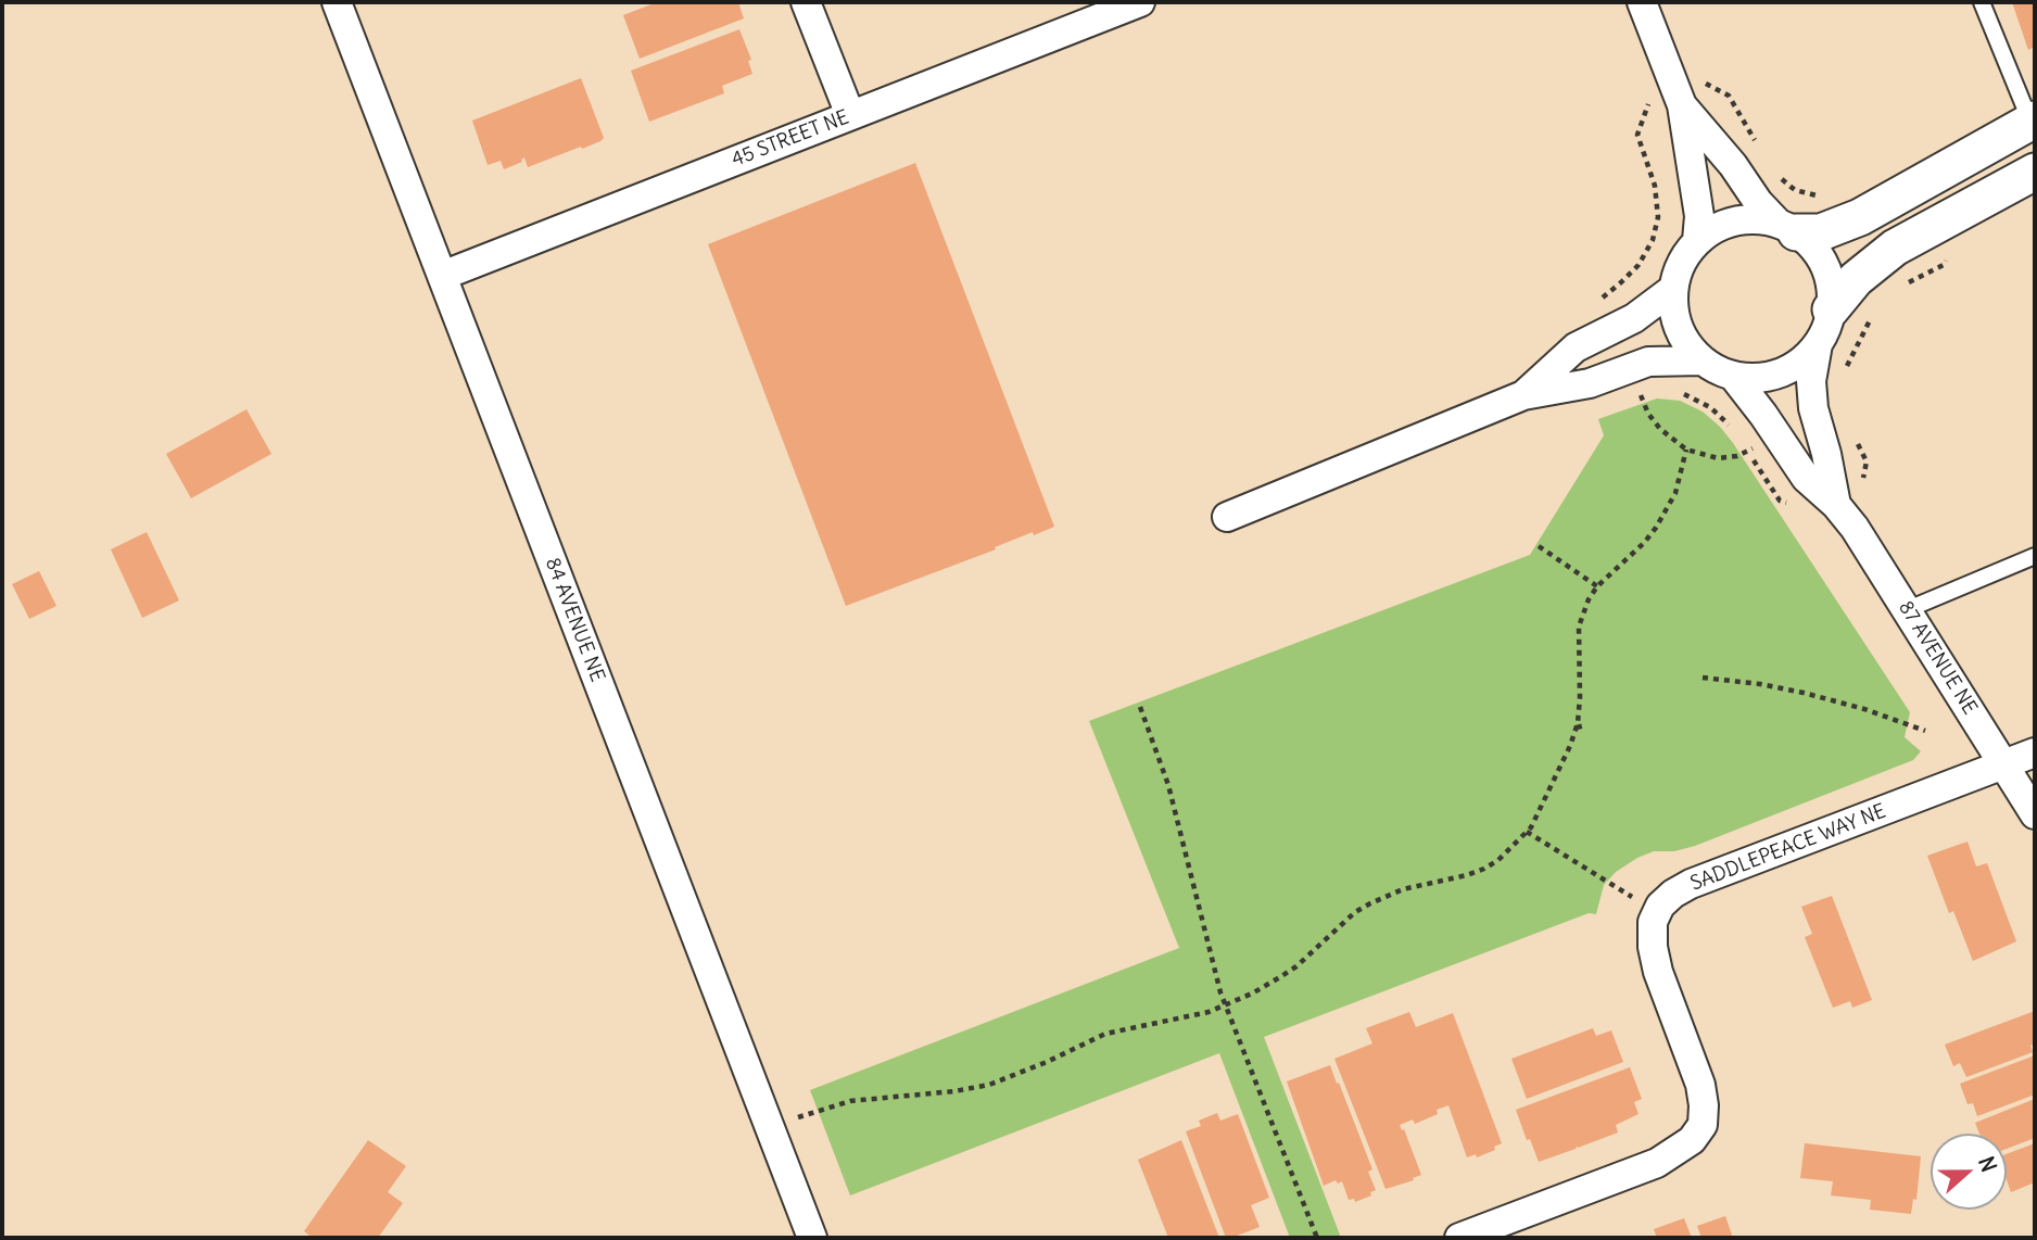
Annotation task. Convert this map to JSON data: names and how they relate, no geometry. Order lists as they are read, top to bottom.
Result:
{
  "streets": {
    "street": [
      "45 STREET NE",
      "84 AVENUE NE",
      "87 AVENUE NE",
      "SADDLEPEACE WAY NE"
    ]
  },
  "crossings": [
    ["45 STREET NE", "84 AVENUE NE"],
    ["87 AVENUE NE", "SADDLEPEACE WAY NE"]
  ],
  "north": "right"
}
